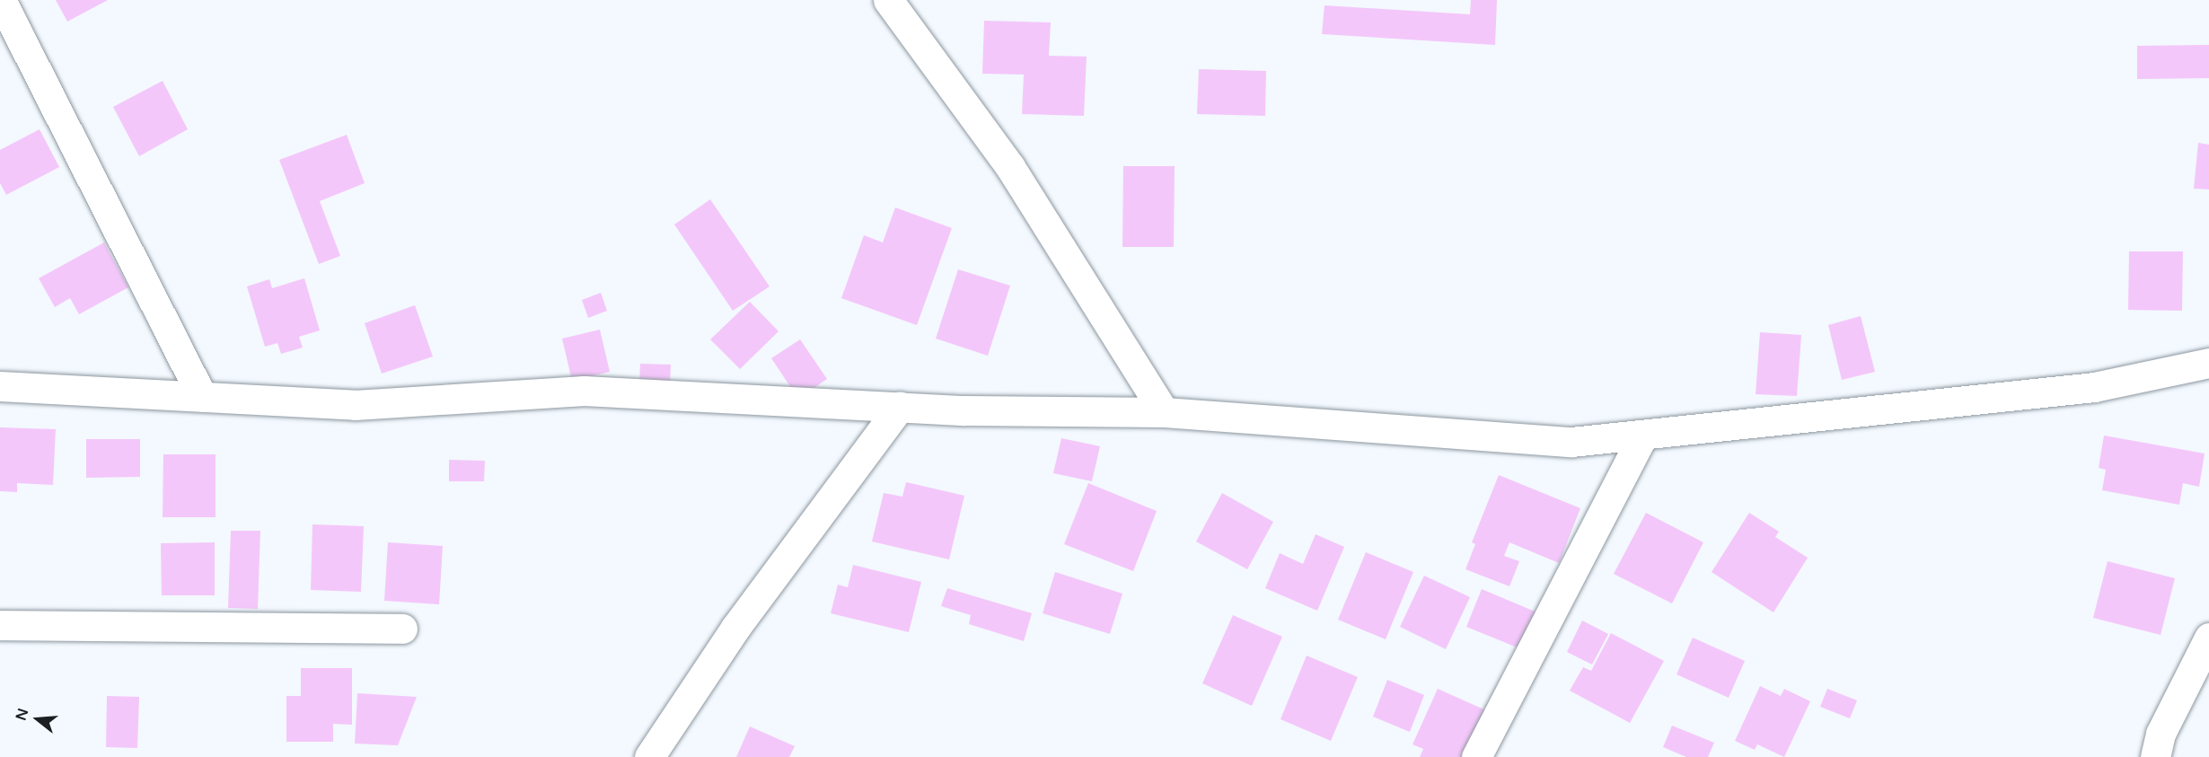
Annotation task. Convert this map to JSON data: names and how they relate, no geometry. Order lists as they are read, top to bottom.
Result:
{
  "north": "left"
}
